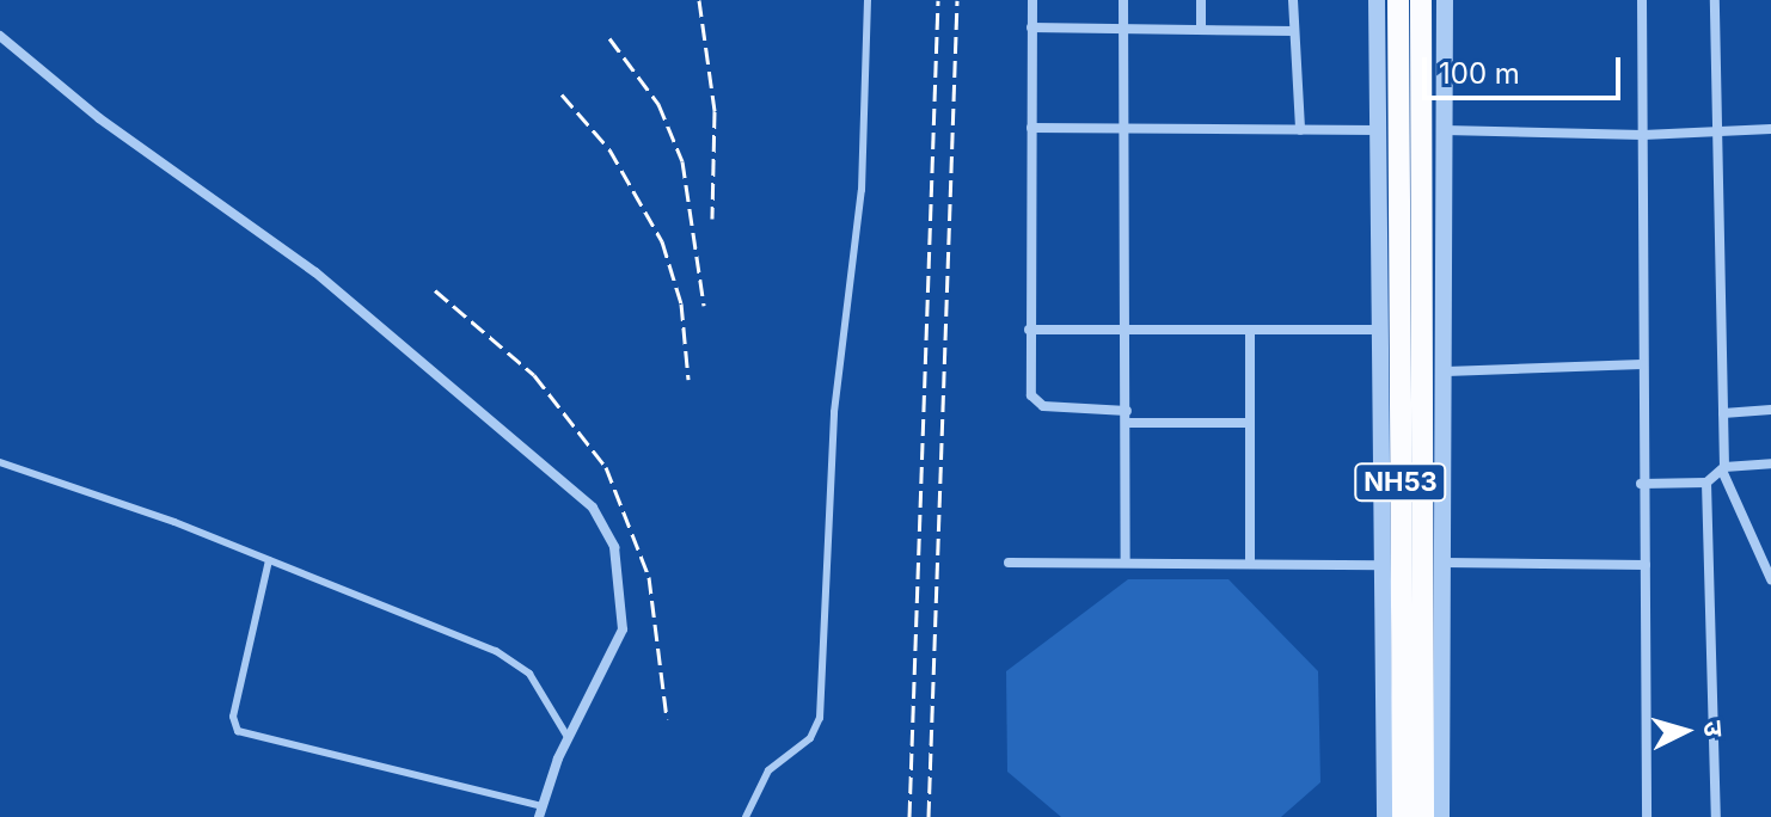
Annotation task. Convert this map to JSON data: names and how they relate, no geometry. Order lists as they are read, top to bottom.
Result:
{
  "streets": {
    "highway": ["NH53"]
  },
  "scale_bar": "100 m",
  "north": "right"
}
